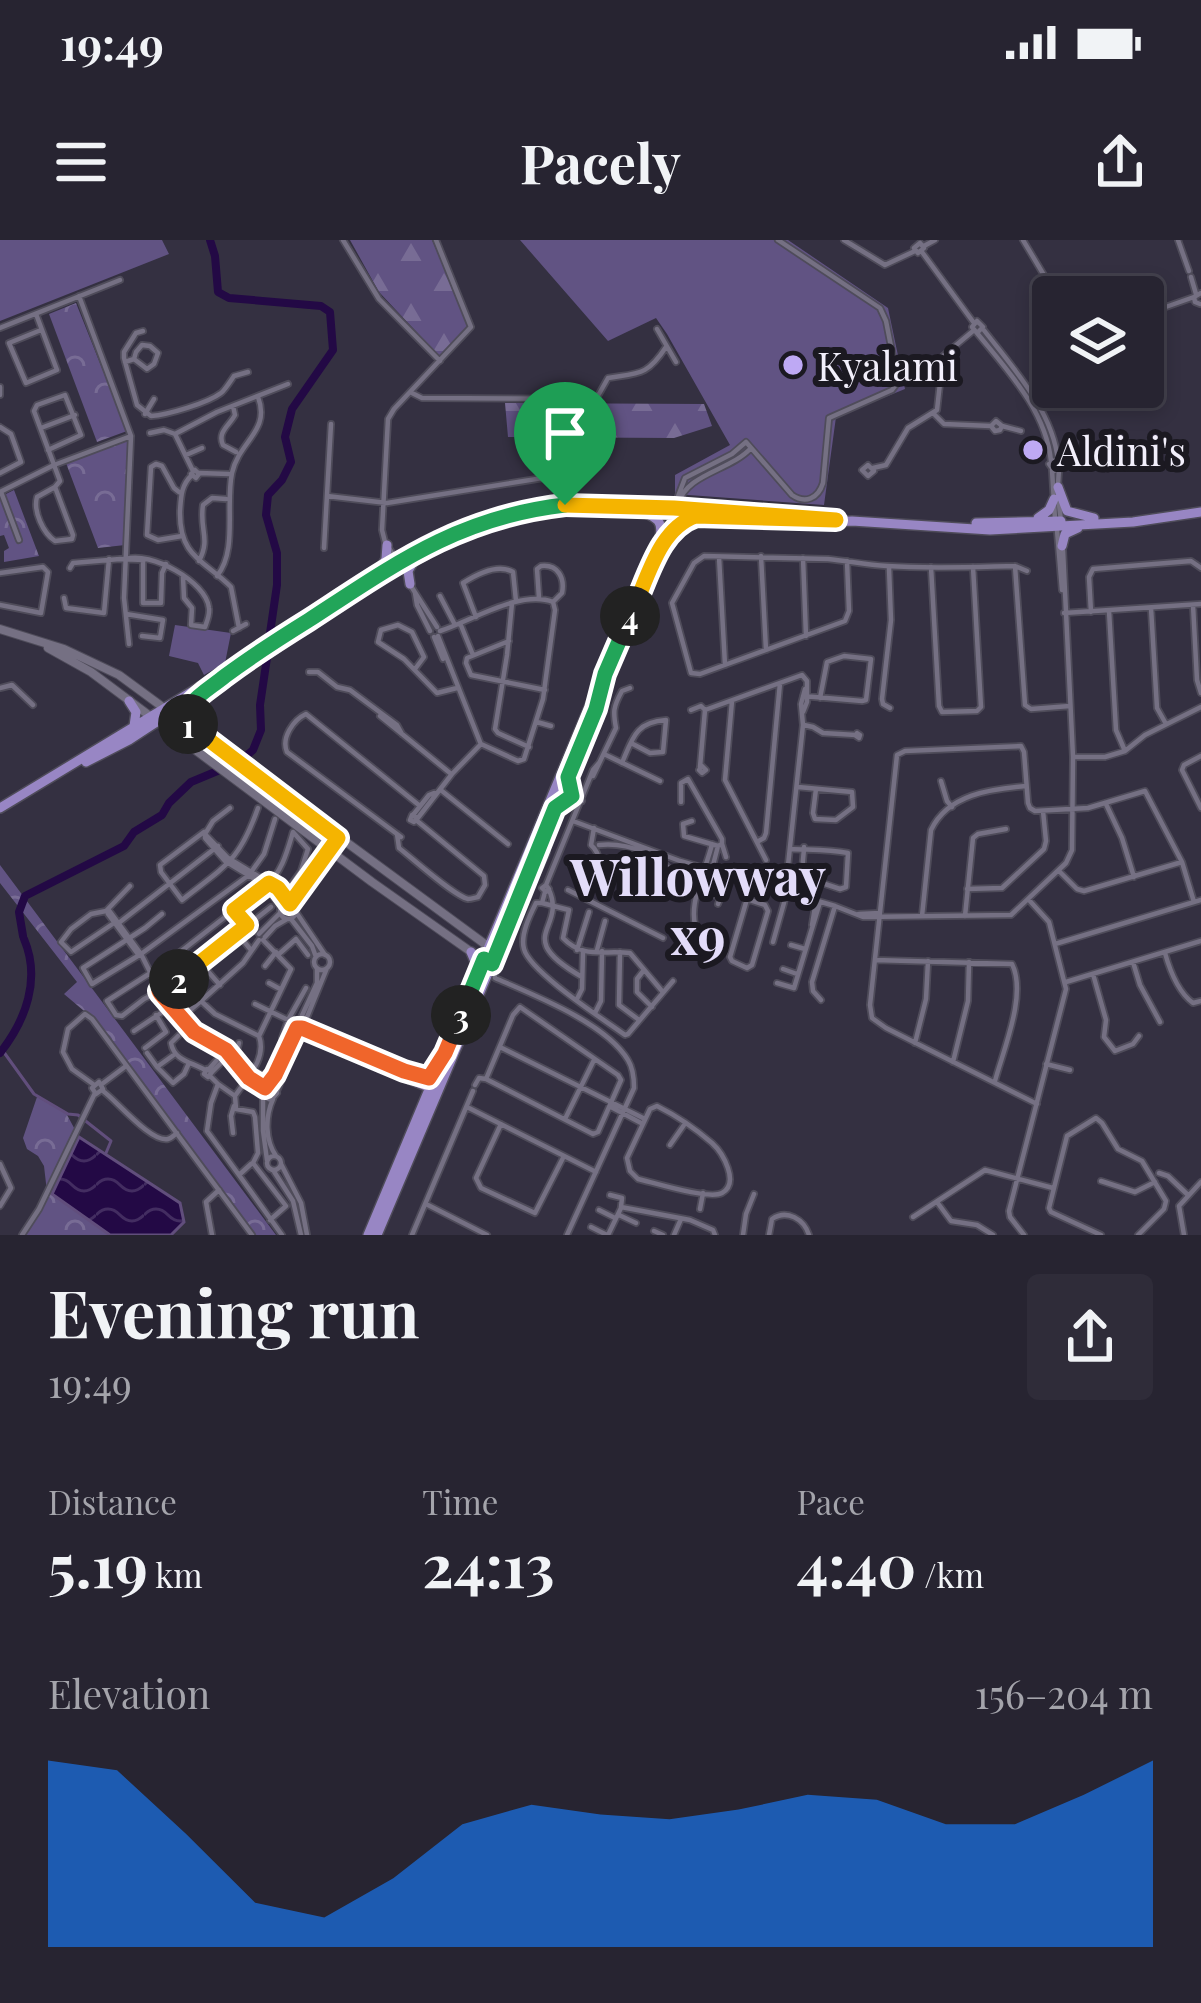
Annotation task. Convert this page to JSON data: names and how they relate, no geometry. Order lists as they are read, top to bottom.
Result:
{
  "districts": ["Willowway x9"],
  "places": ["Kyalami", "Aldini's"],
  "page": {
    "status": "19:49",
    "header": "Pacely",
    "pins": [
      "4",
      "1",
      "2",
      "3"
    ],
    "heading": ["Evening run", "19:49"],
    "stats": [
      ["Distance", "5.19 km"],
      ["Time", "24:13"],
      ["Pace", "4:40 /km"]
    ],
    "chart": ["Elevation", "156–204 m"]
  }
}
